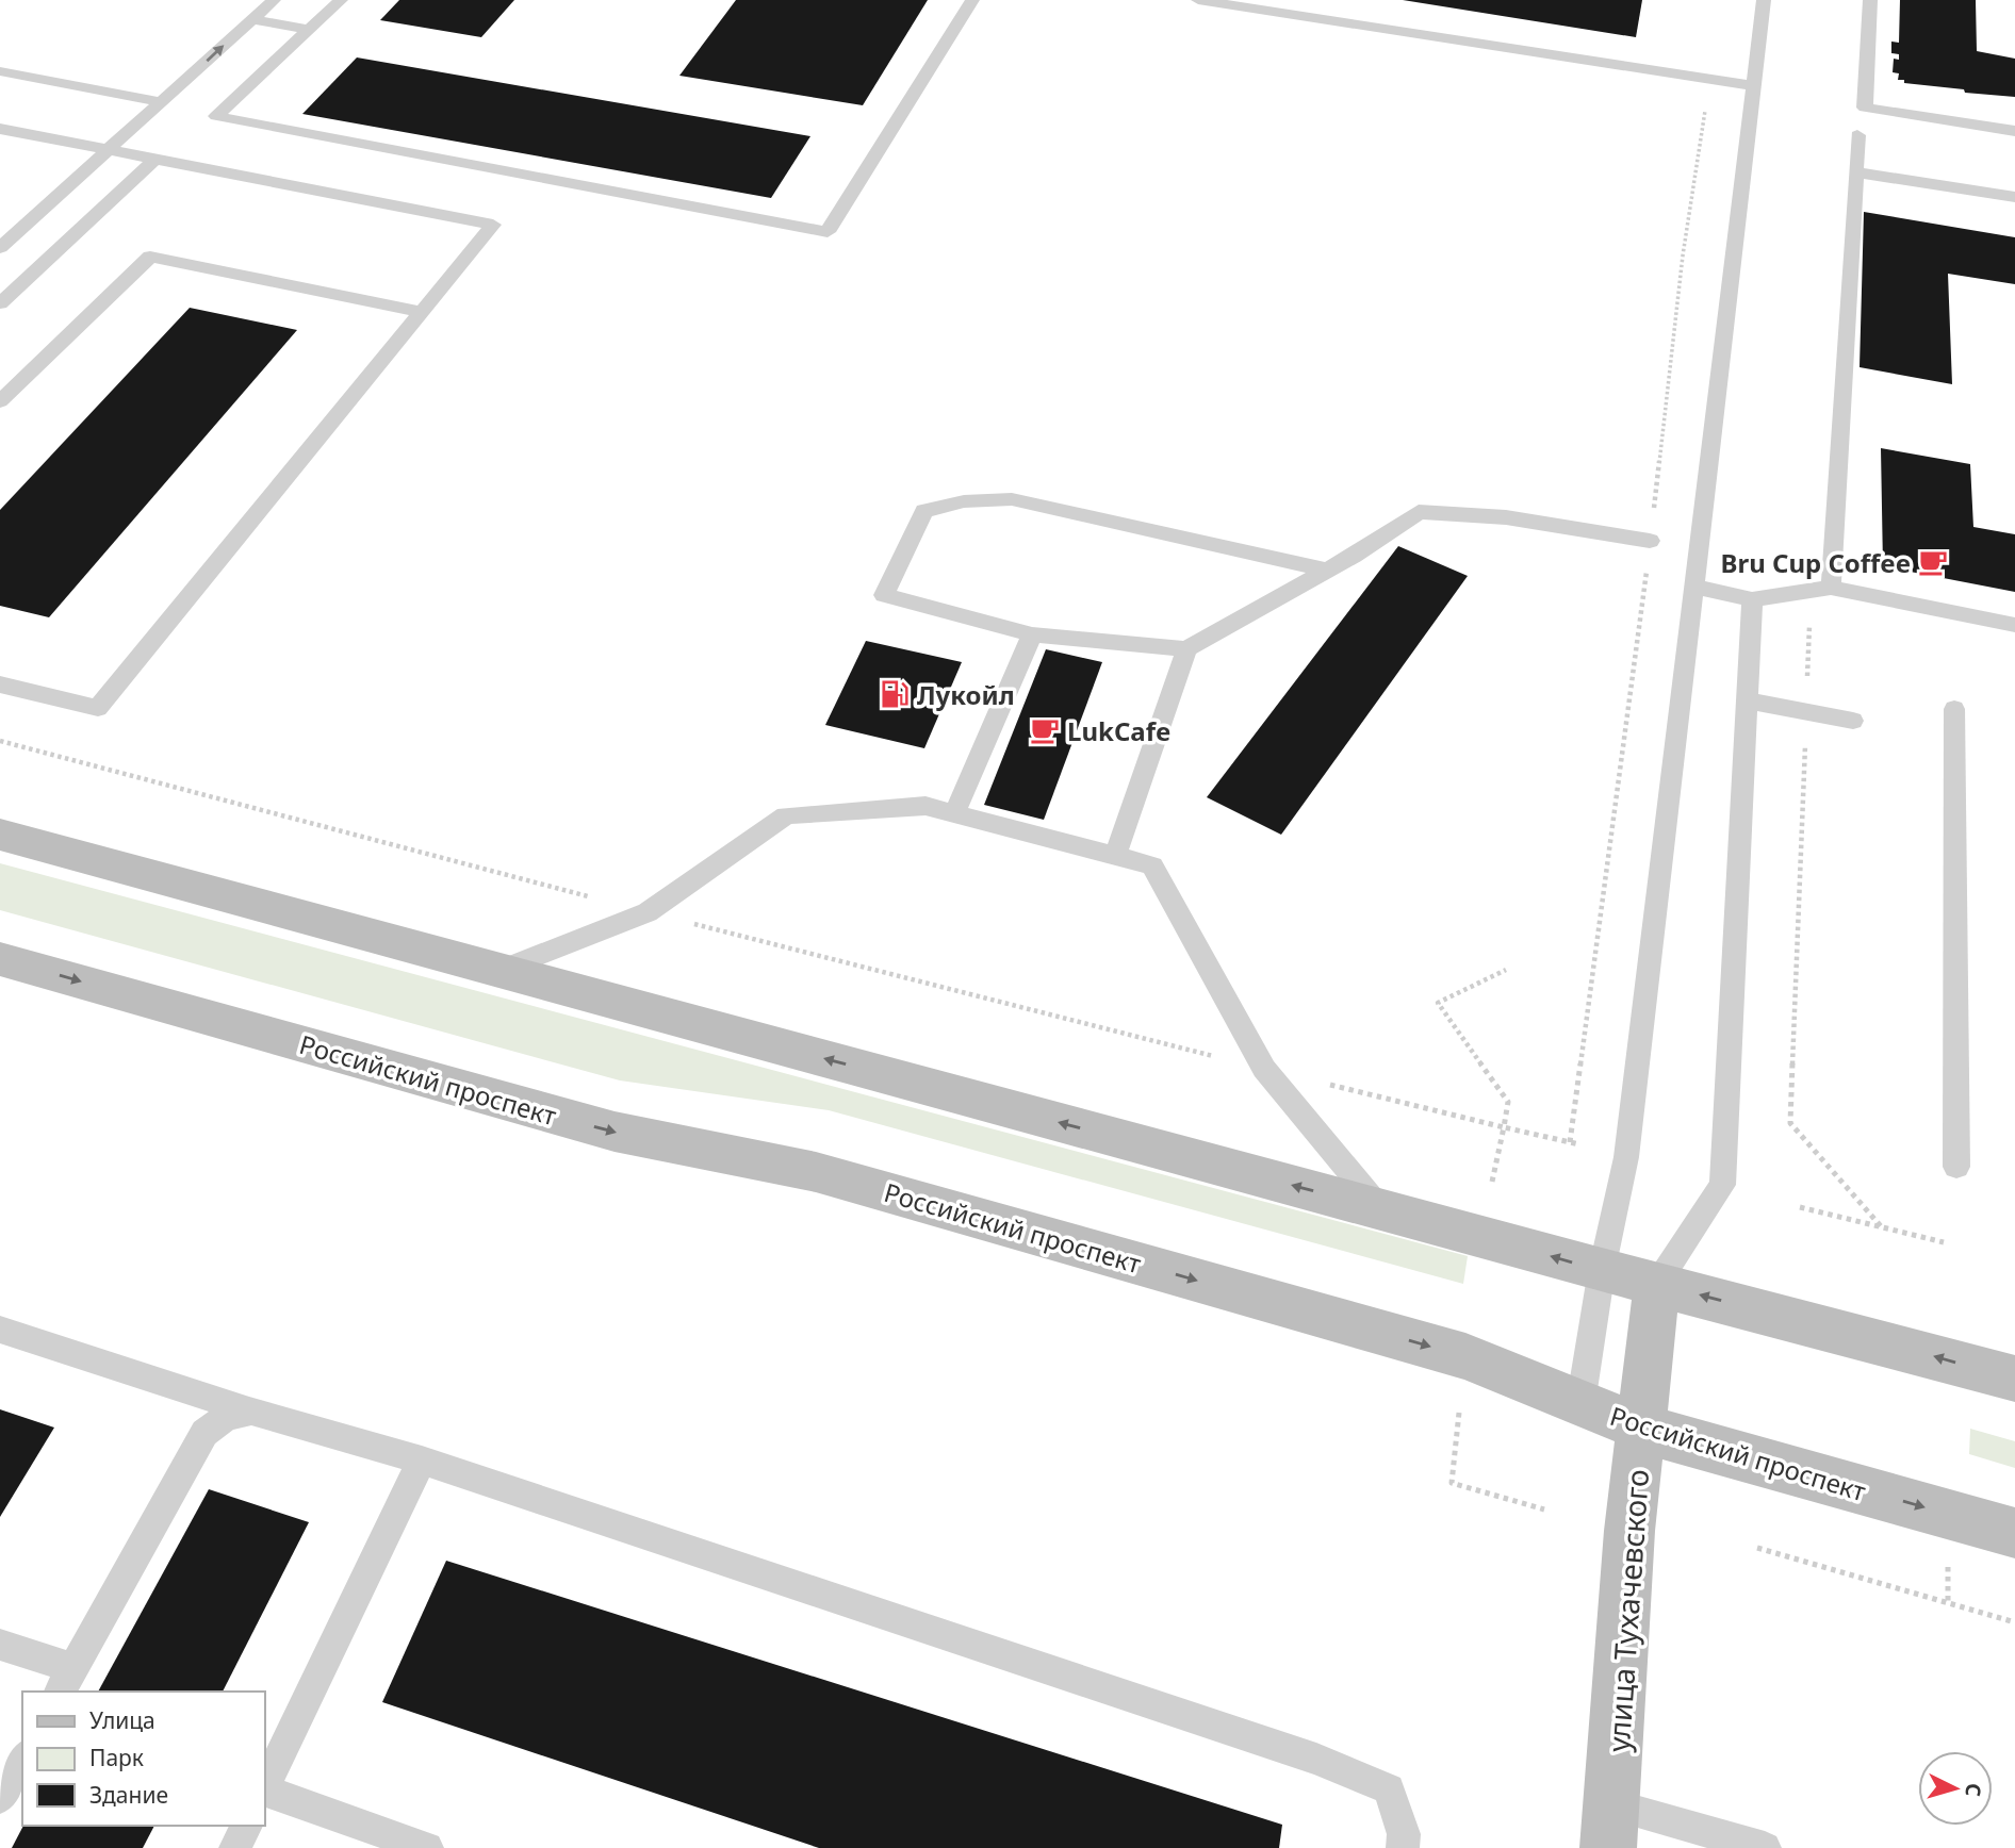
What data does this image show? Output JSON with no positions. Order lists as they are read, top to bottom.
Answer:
{
  "streets": {
    "main road": ["Российский проспект", "улица Тухачевского"]
  },
  "crossings": [
    ["Российский проспект", "улица Тухачевского"]
  ],
  "places": {
    "cafe": ["Bru Cup Coffee", "LukCafe"],
    "fuel station": ["Лукойл"]
  },
  "legend": ["Улица", "Парк", "Здание"],
  "north": "right"
}
